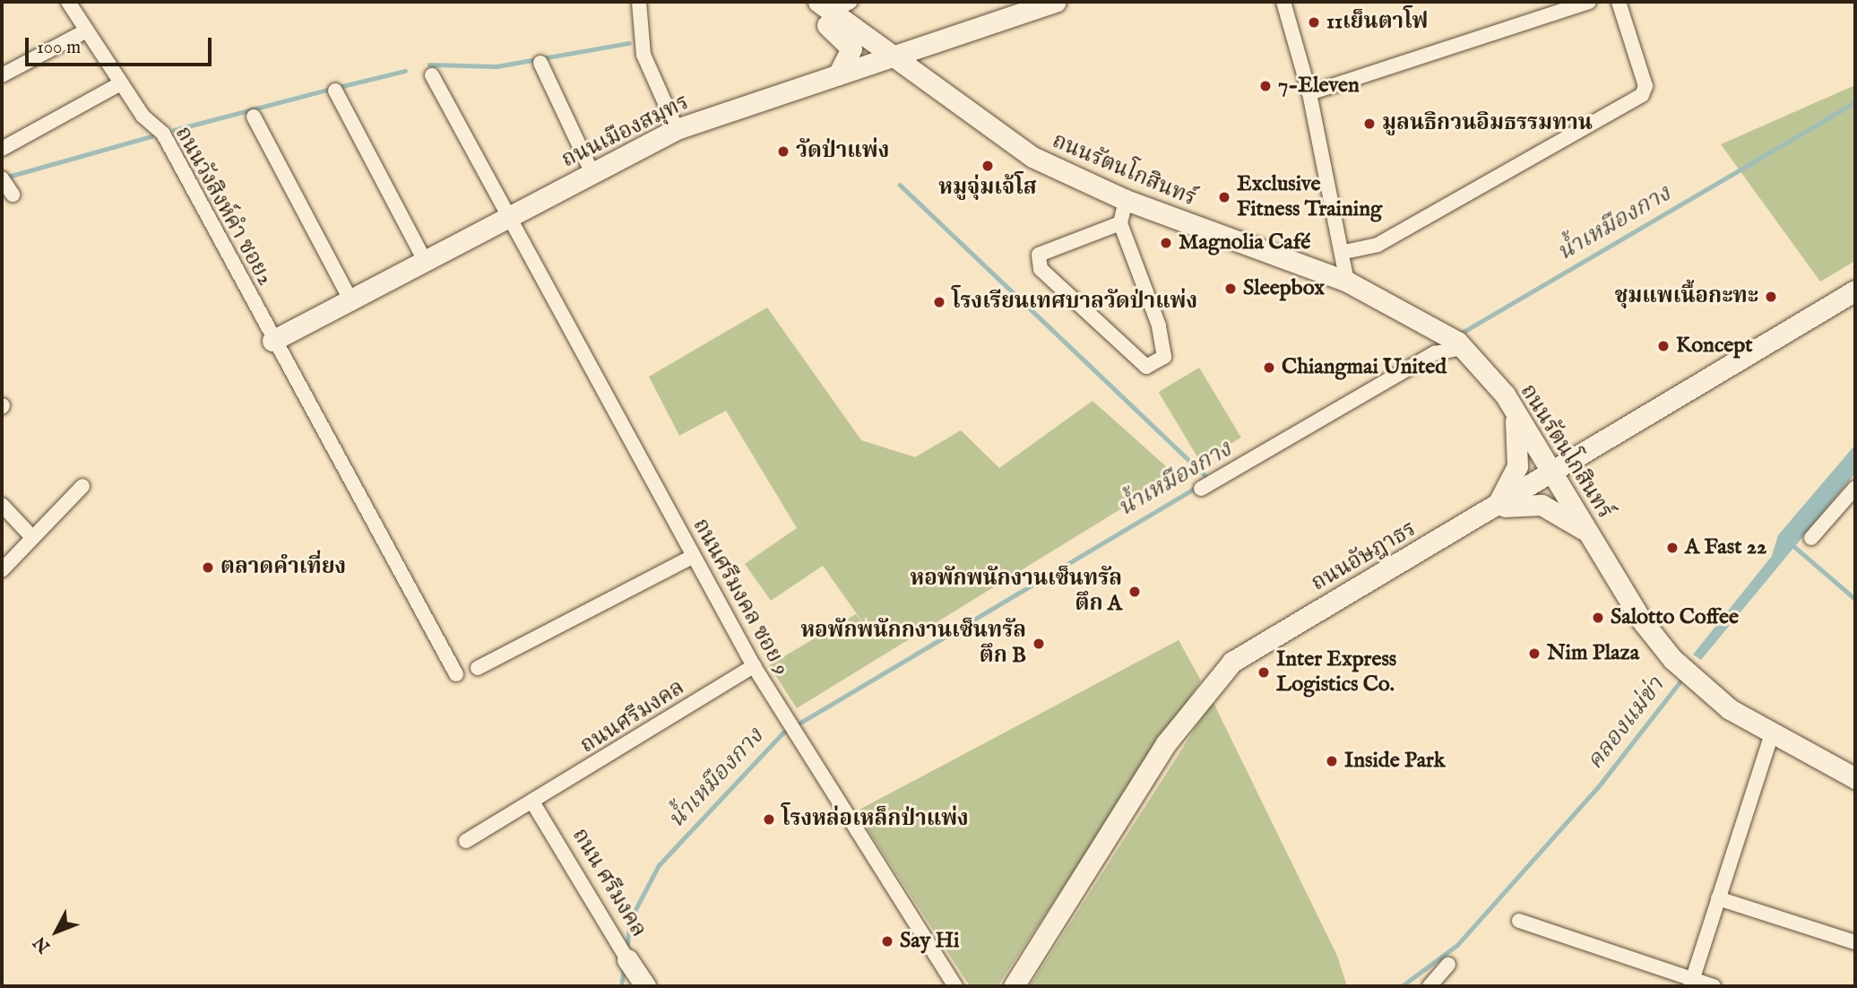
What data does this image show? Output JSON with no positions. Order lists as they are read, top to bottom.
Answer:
{
  "streets": {
    "street": [
      "ถนนเมืองสมุทร",
      "ถนนรัตนโกสินทร์",
      "ถนนวังสิงห์คำ ซอย2",
      "ถนนอัษฎาธร",
      "ถนนศรีมงคล ซอย 9",
      "ถนนศรีมงคล",
      "ถนน ศรีมงคล"
    ]
  },
  "crossings": [
    ["ถนนเมืองสมุทร", "ถนนรัตนโกสินทร์"],
    ["ถนนเมืองสมุทร", "ถนนวังสิงห์คำ ซอย2"],
    ["ถนนเมืองสมุทร", "ถนนศรีมงคล ซอย 9"],
    ["ถนนรัตนโกสินทร์", "ถนนอัษฎาธร"],
    ["ถนนศรีมงคล ซอย 9", "ถนนศรีมงคล"],
    ["ถนนศรีมงคล", "ถนน ศรีมงคล"]
  ],
  "water": ["น้ำเหมืองกาง", "คลองแม่ข่า"],
  "places": [
    "11เย็นตาโฟ",
    "7-Eleven",
    "มูลนธิกวนอิมธรรมทาน",
    "วัดป่าแพ่ง",
    "หมูจุ่มเจ้โส",
    "Exclusive Fitness Training",
    "Magnolia Café",
    "Sleepbox",
    "ชุมแพเนื้อกะทะ",
    "โรงเรียนเทศบาลวัดป่าแพ่ง",
    "Koncept",
    "Chiangmai United",
    "A Fast 22",
    "ตลาดคำเที่ยง",
    "หอพักพนักงานเซ็นทรัล ตึก A",
    "Salotto Coffee",
    "หอพักพนักกงานเซ็นทรัล ตึก B",
    "Nim Plaza",
    "Inter Express Logistics Co.",
    "Inside Park",
    "โรงหล่อเหล็กป่าแพ่ง",
    "Say Hi"
  ],
  "scale_bar": "100 m",
  "north": "bottom left"
}
